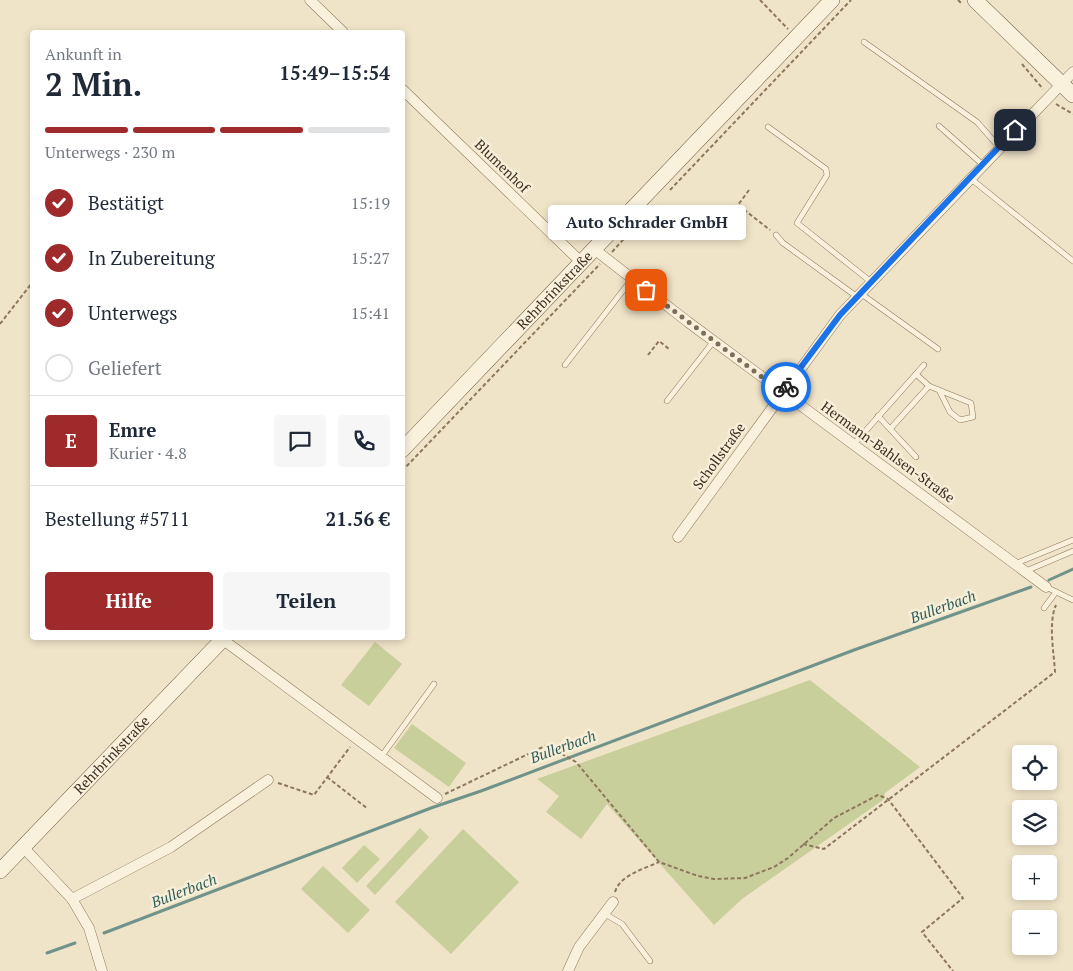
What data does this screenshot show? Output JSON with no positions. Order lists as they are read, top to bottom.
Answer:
{
  "streets": {
    "main road": ["Rehrbrinkstraße"],
    "street": ["Blumenhof", "Hermann-Bahlsen-Straße", "Schollstraße"]
  },
  "crossings": [
    ["Blumenhof", "Rehrbrinkstraße"],
    ["Rehrbrinkstraße", "Hermann-Bahlsen-Straße"],
    ["Hermann-Bahlsen-Straße", "Schollstraße"]
  ],
  "water": ["Bullerbach"],
  "places": ["Auto Schrader GmbH"],
  "page": {
    "heading": ["2 Min.", "Ankunft in", "15:49–15:54"],
    "panel": [
      "Emre",
      "Kurier · 4.8",
      "Bestellung #5711",
      "21.56 €"
    ],
    "bar": "Unterwegs · 230 m",
    "list": [
      ["Bestätigt", "15:19"],
      ["In Zubereitung", "15:27"],
      ["Unterwegs", "15:41"],
      "Geliefert"
    ],
    "bubble": "Auto Schrader GmbH",
    "round": "E",
    "buttons": ["Hilfe", "Teilen"],
    "map_buttons": ["+", "−"]
  }
}
